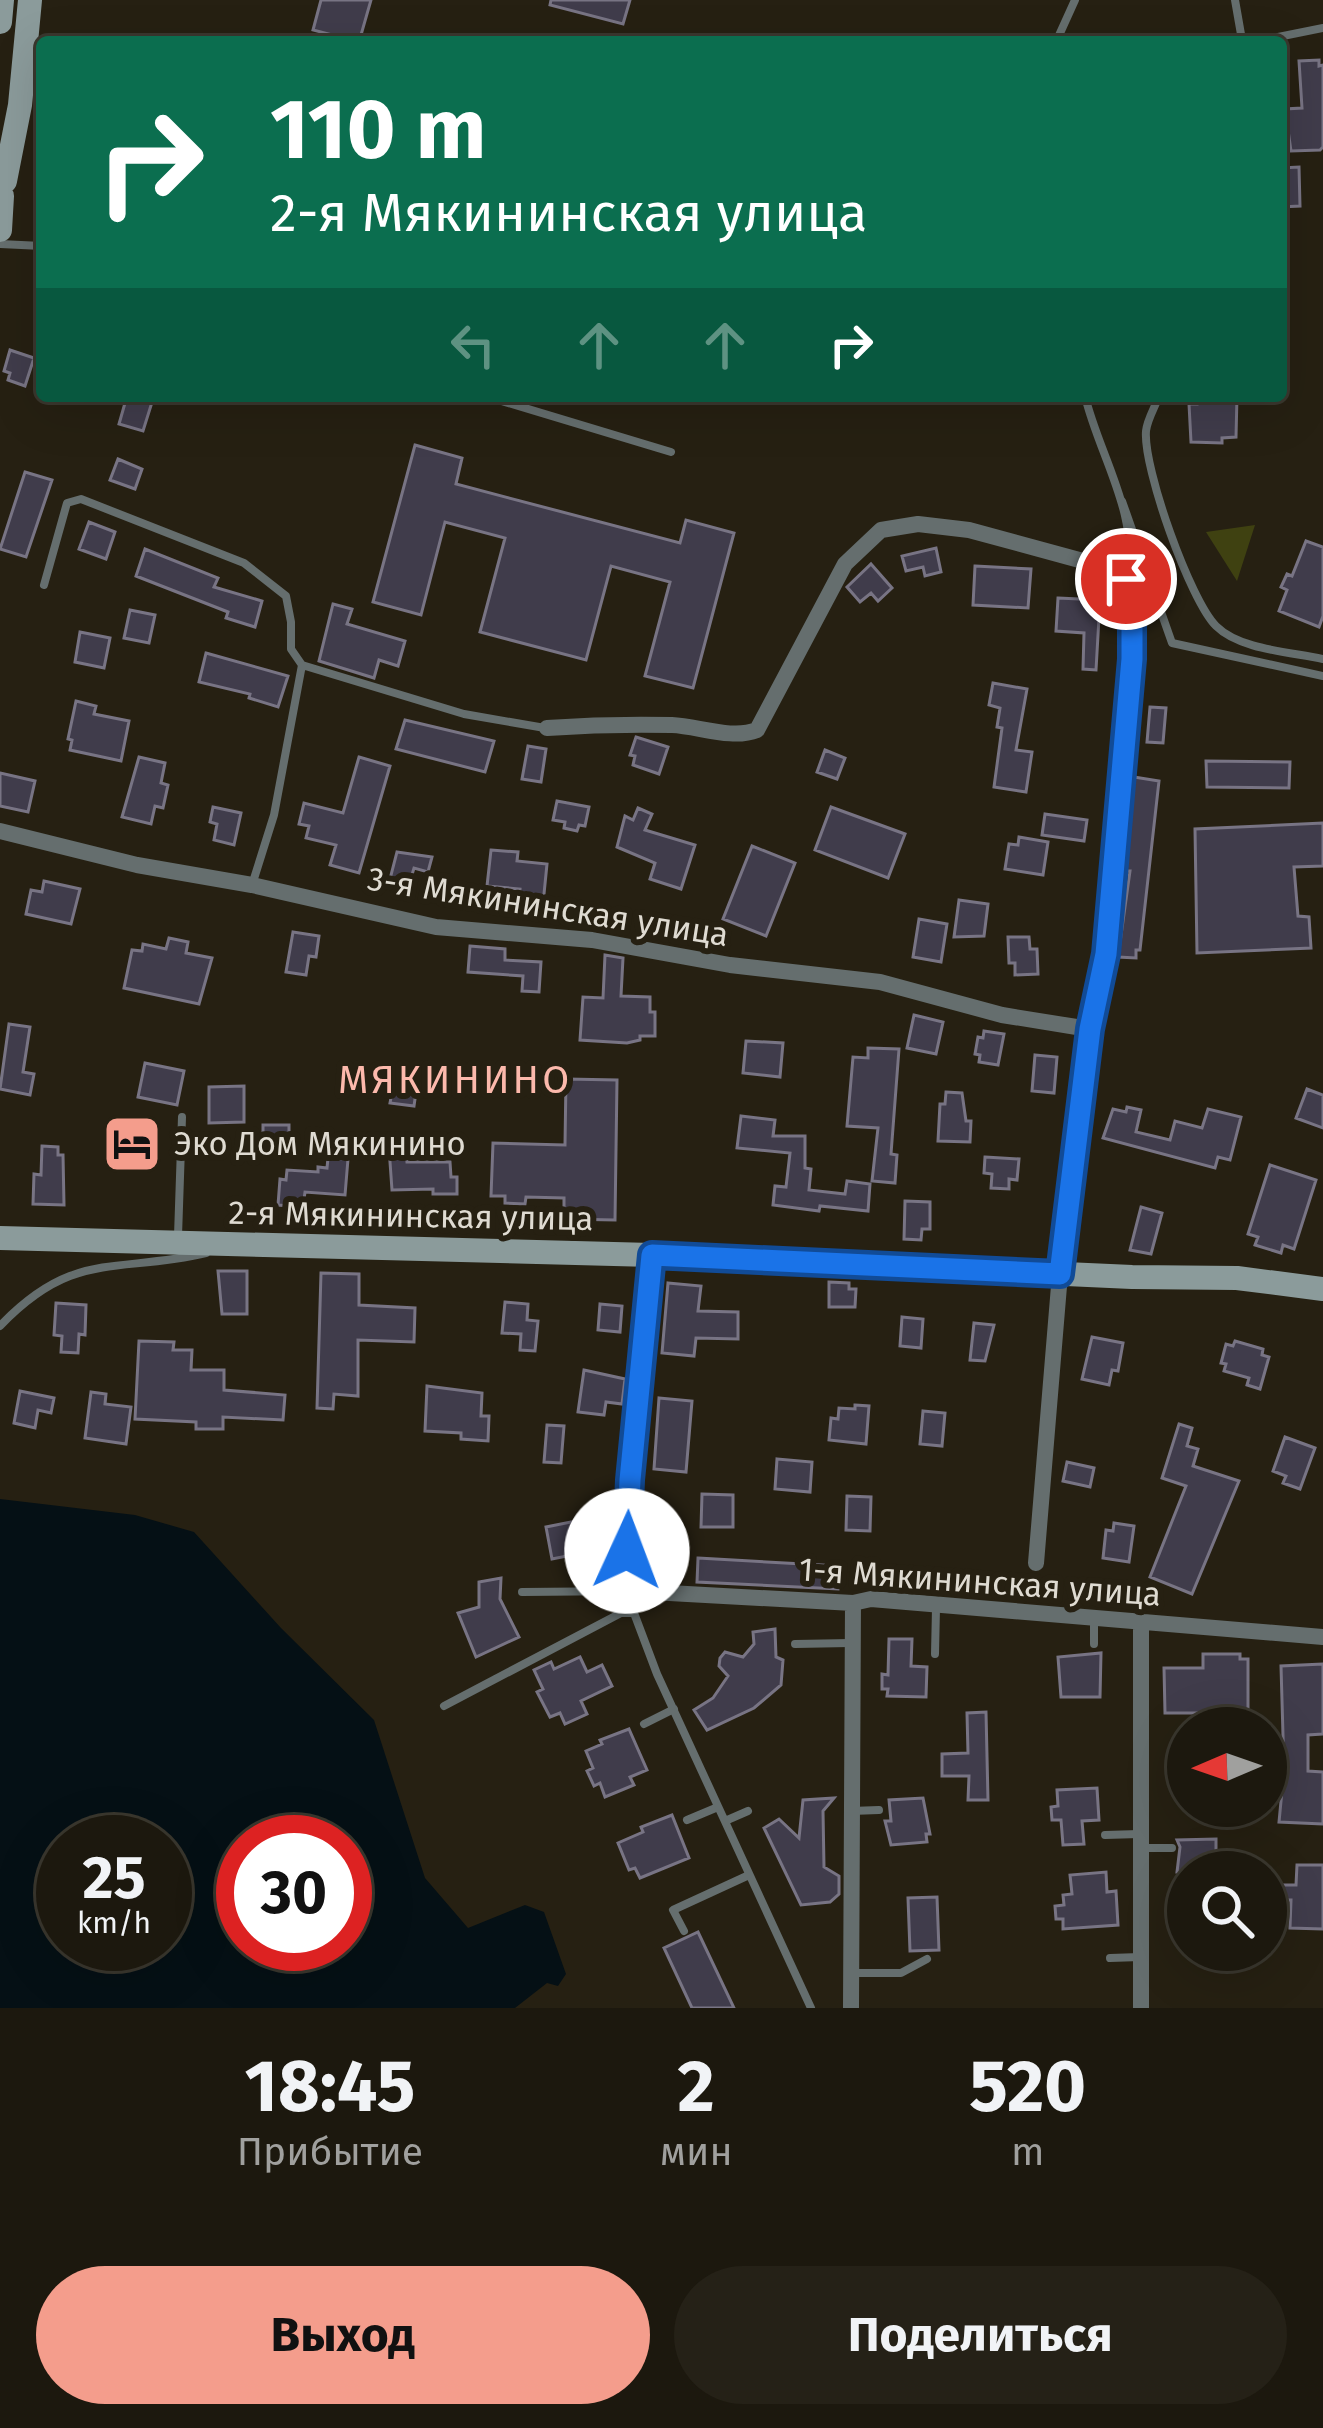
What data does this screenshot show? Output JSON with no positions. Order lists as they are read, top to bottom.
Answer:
{
  "streets": {
    "street": ["3-я Мякининская улица", "2-я Мякининская улица", "1-я Мякининская улица"]
  },
  "districts": ["МЯКИНИНО"],
  "places": {
    "hotel": ["Эко Дом Мякинино"]
  },
  "north": "left",
  "page": {
    "turn": ["110 m", "2-я Мякининская улица"],
    "speed": "25 km/h",
    "limit": "30",
    "eta": [
      "18:45",
      "Прибытие",
      "2",
      "мин",
      "520",
      "m"
    ],
    "buttons": ["Выход", "Поделиться"]
  }
}
